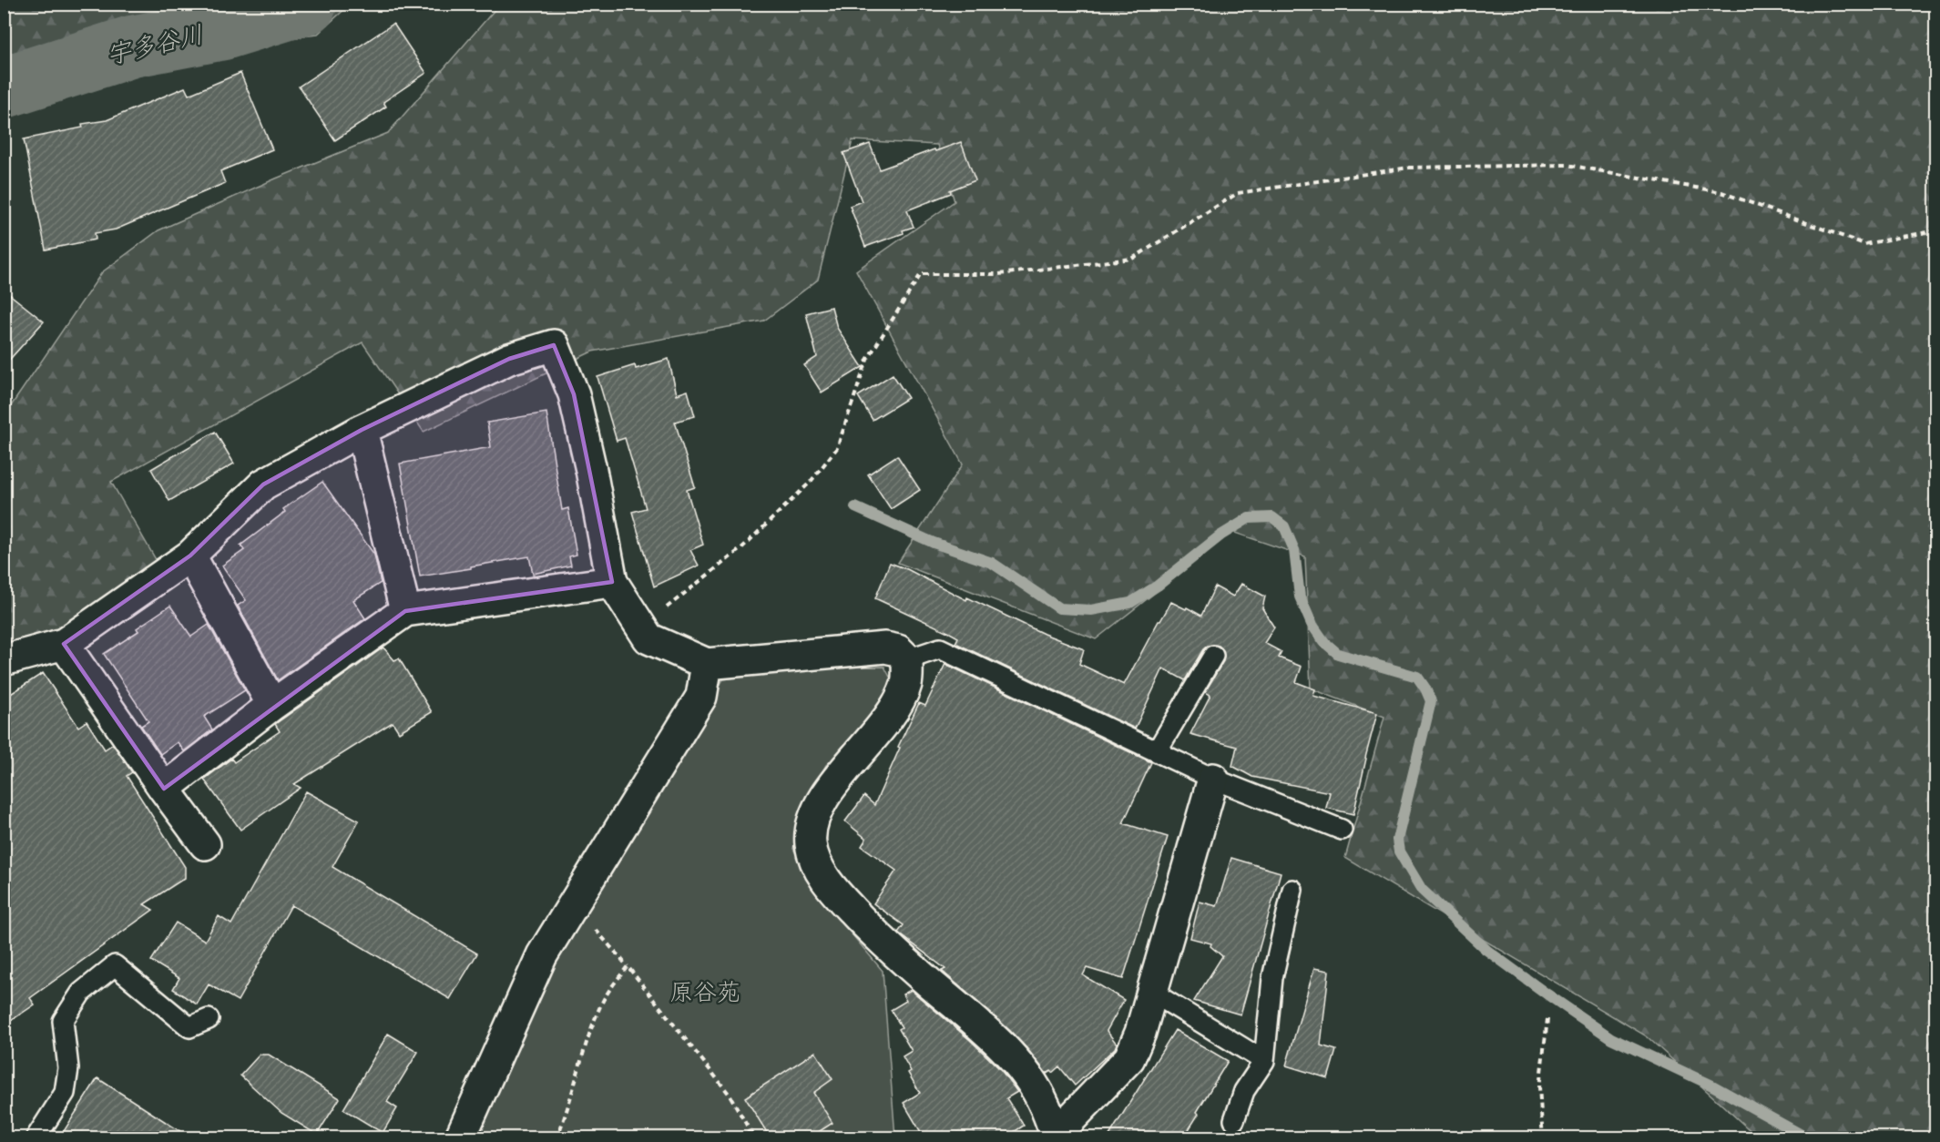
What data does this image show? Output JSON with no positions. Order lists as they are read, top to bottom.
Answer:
{
  "water": ["宇多谷川"],
  "parks": ["原谷苑"]
}
